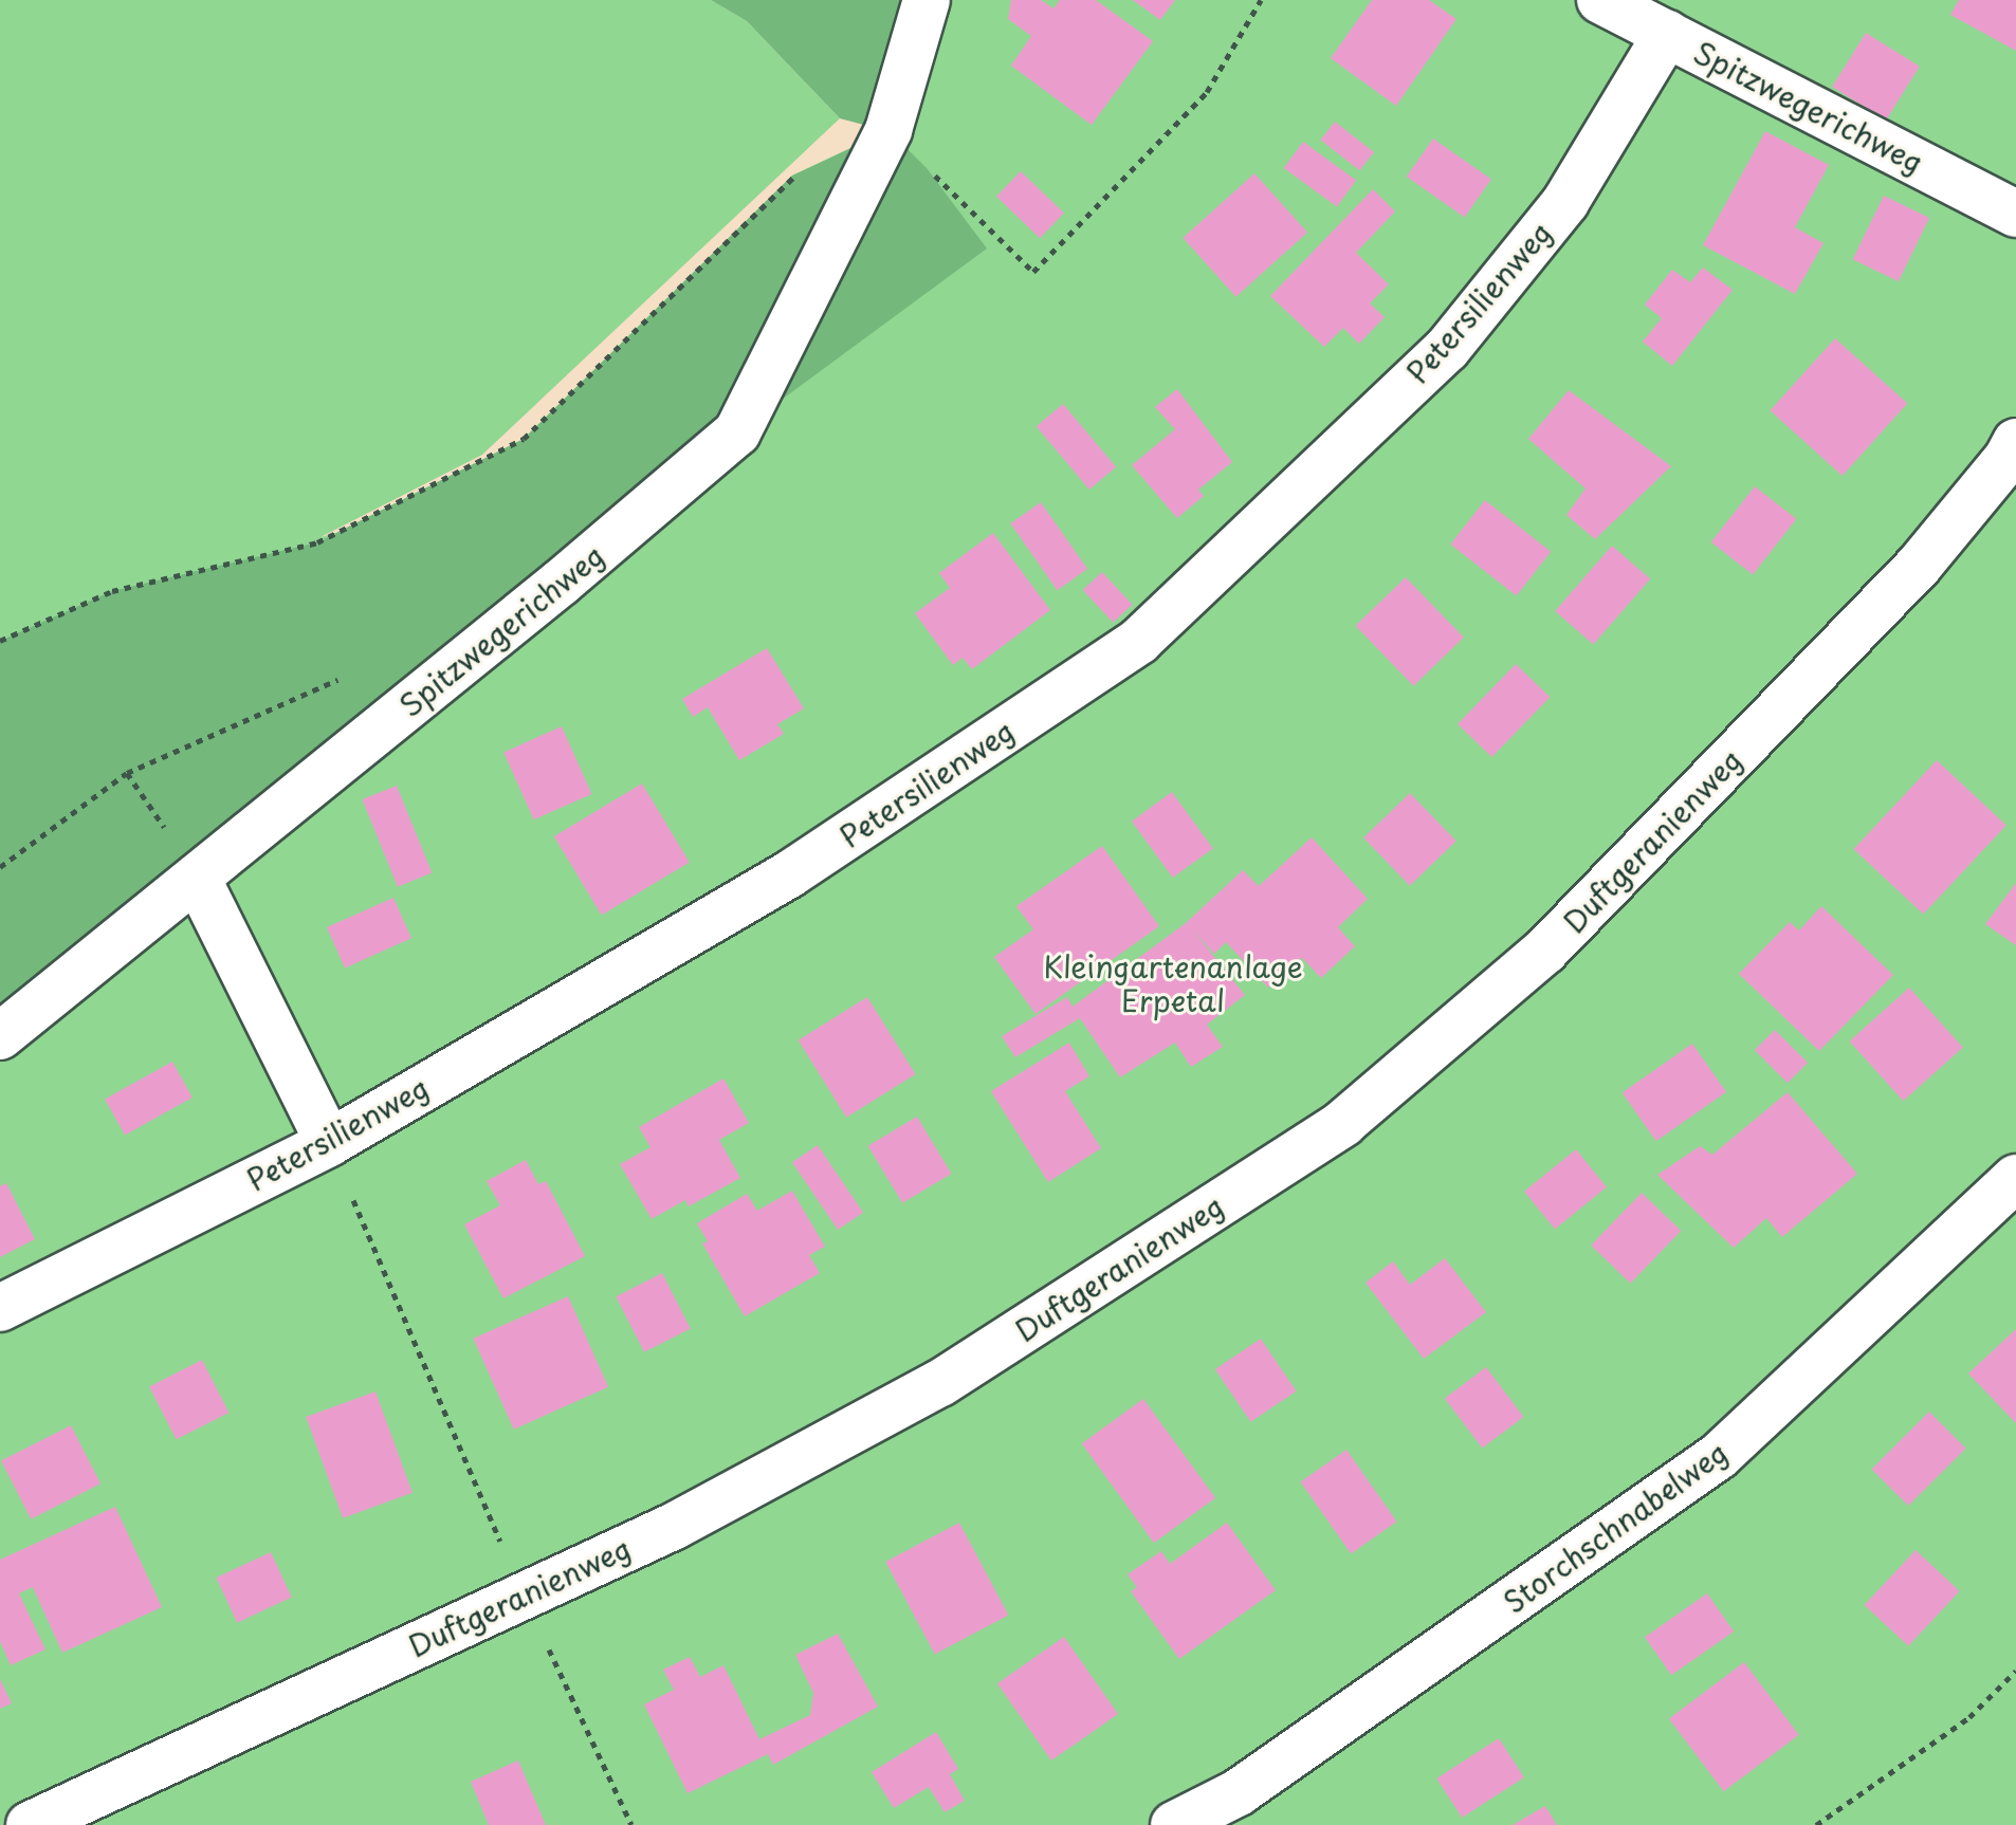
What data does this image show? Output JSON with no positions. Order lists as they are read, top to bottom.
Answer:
{
  "streets": {
    "street": [
      "Spitzwegerichweg",
      "Petersilienweg",
      "Duftgeranienweg",
      "Storchschnabelweg"
    ]
  },
  "crossings": [
    ["Spitzwegerichweg", "Petersilienweg"]
  ],
  "parks": ["Kleingartenanlage Erpetal"]
}
